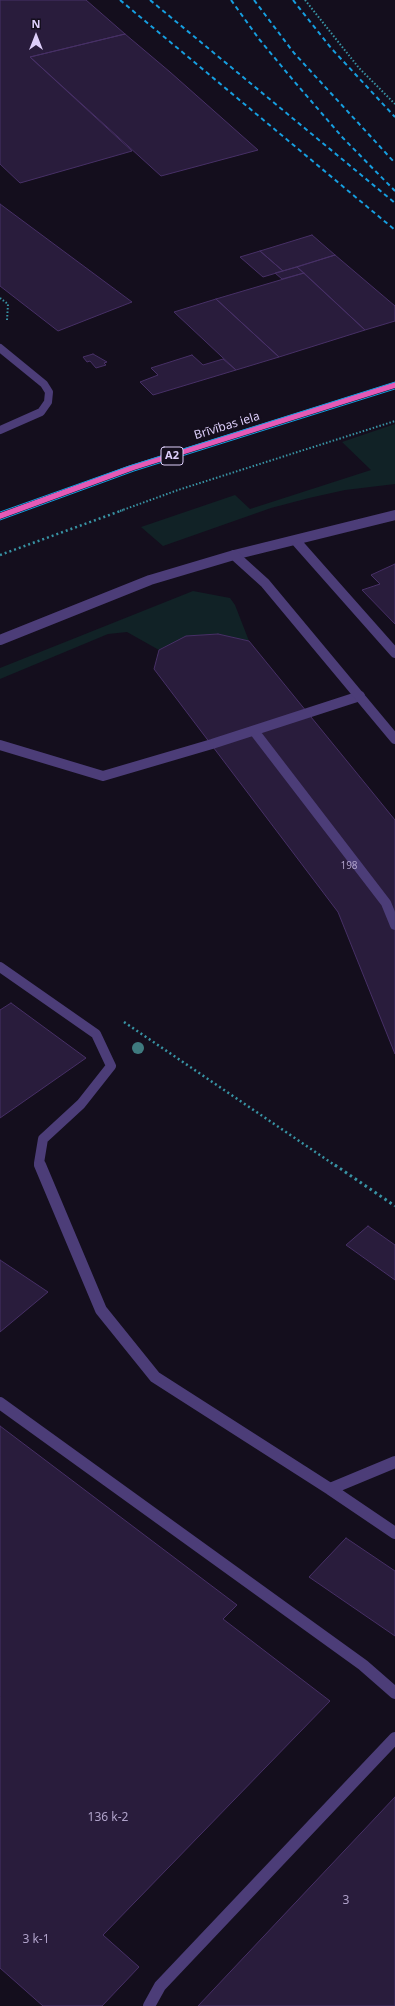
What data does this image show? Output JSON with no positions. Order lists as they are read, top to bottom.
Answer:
{
  "streets": {
    "highway": ["Brīvības iela", "A2"]
  },
  "house_numbers": [
    "198",
    "136 k-2",
    "3",
    "3 k-1"
  ],
  "north": "top"
}
